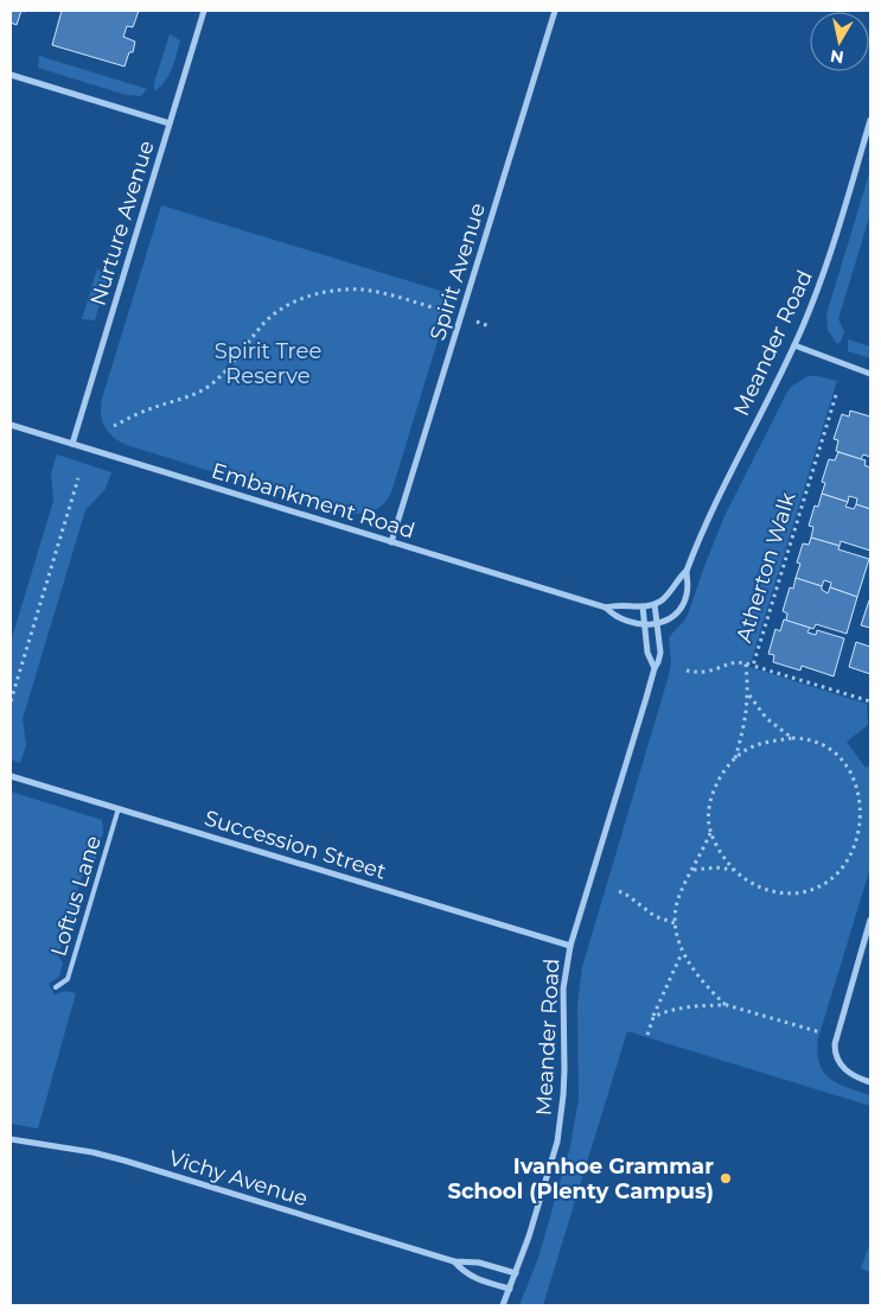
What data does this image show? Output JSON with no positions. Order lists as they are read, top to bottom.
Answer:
{
  "streets": {
    "street": [
      "Nurture Avenue",
      "Spirit Avenue",
      "Meander Road",
      "Embankment Road",
      "Succession Street",
      "Vichy Avenue"
    ],
    "lane": ["Loftus Lane"],
    "path": ["Atherton Walk"]
  },
  "crossings": [
    ["Nurture Avenue", "Embankment Road"],
    ["Spirit Avenue", "Embankment Road"],
    ["Meander Road", "Succession Street"],
    ["Meander Road", "Vichy Avenue"],
    ["Succession Street", "Loftus Lane"]
  ],
  "parks": ["Spirit Tree Reserve"],
  "places": ["Ivanhoe Grammar School (Plenty Campus)"],
  "north": "bottom"
}
